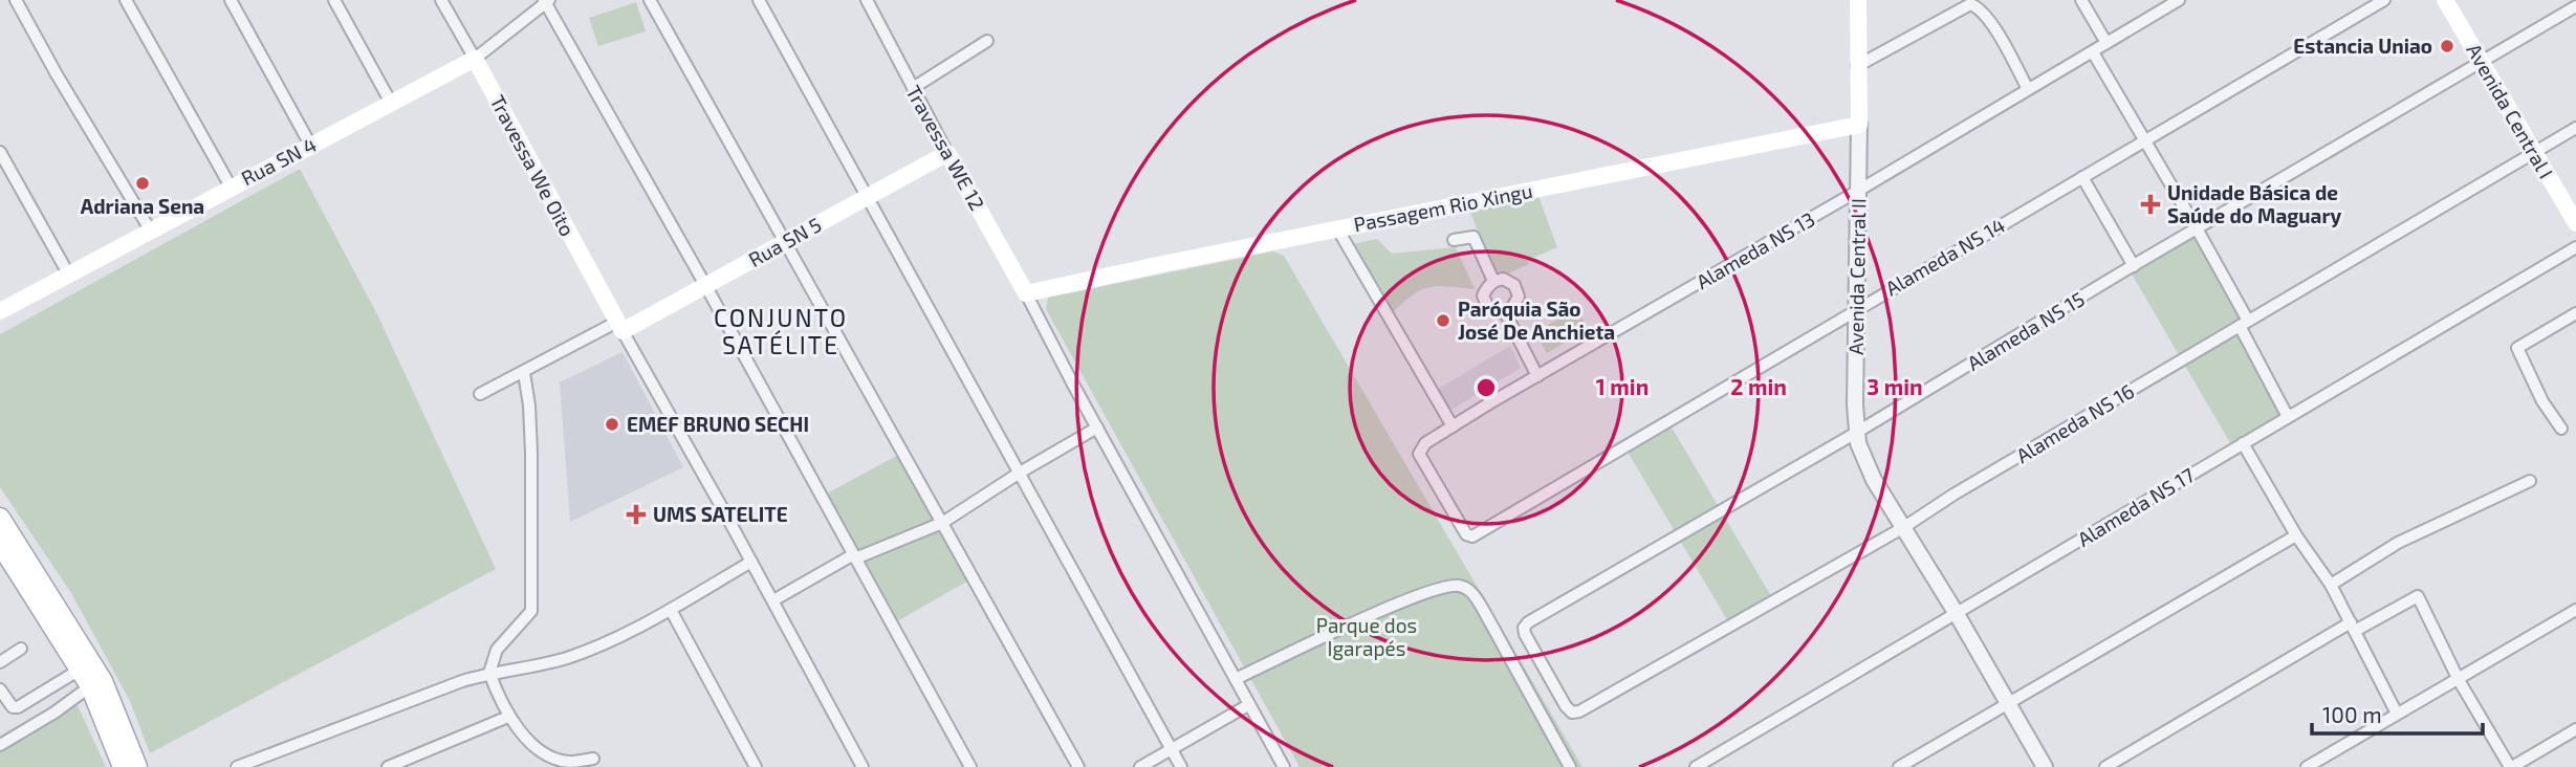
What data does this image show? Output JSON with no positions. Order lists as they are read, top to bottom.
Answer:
{
  "streets": {
    "main road": [
      "Avenida Central I",
      "Travessa WE 12",
      "Rua SN 4",
      "Travessa We Oito",
      "Passagem Rio Xingu",
      "Rua SN 5",
      "Avenida Central II"
    ],
    "street": [
      "Alameda NS 13",
      "Alameda NS 14",
      "Alameda NS 15",
      "Alameda NS 16",
      "Alameda NS 17"
    ]
  },
  "crossings": [
    ["Avenida Central I", "Alameda NS 15"],
    ["Avenida Central I", "Alameda NS 16"],
    ["Travessa WE 12", "Passagem Rio Xingu"],
    ["Travessa WE 12", "Rua SN 5"],
    ["Rua SN 4", "Travessa We Oito"],
    ["Travessa We Oito", "Rua SN 5"],
    ["Passagem Rio Xingu", "Avenida Central II"],
    ["Alameda NS 13", "Alameda NS 14"],
    ["Alameda NS 13", "Avenida Central II"],
    ["Alameda NS 14", "Avenida Central II"],
    ["Avenida Central II", "Alameda NS 15"],
    ["Avenida Central II", "Alameda NS 16"],
    ["Avenida Central II", "Alameda NS 17"],
    ["Alameda NS 15", "Alameda NS 16"]
  ],
  "districts": ["CONJUNTO SATÉLITE"],
  "parks": ["Parque dos Igarapés"],
  "places": {
    "other": [
      "Estancia Uniao",
      "Adriana Sena",
      "Paróquia São José De Anchieta",
      "EMEF BRUNO SECHI"
    ],
    "health": ["Unidade Básica de Saúde do Maguary", "UMS SATELITE"]
  },
  "scale_bar": "100 m",
  "rings": ["1 min", "2 min", "3 min"]
}
